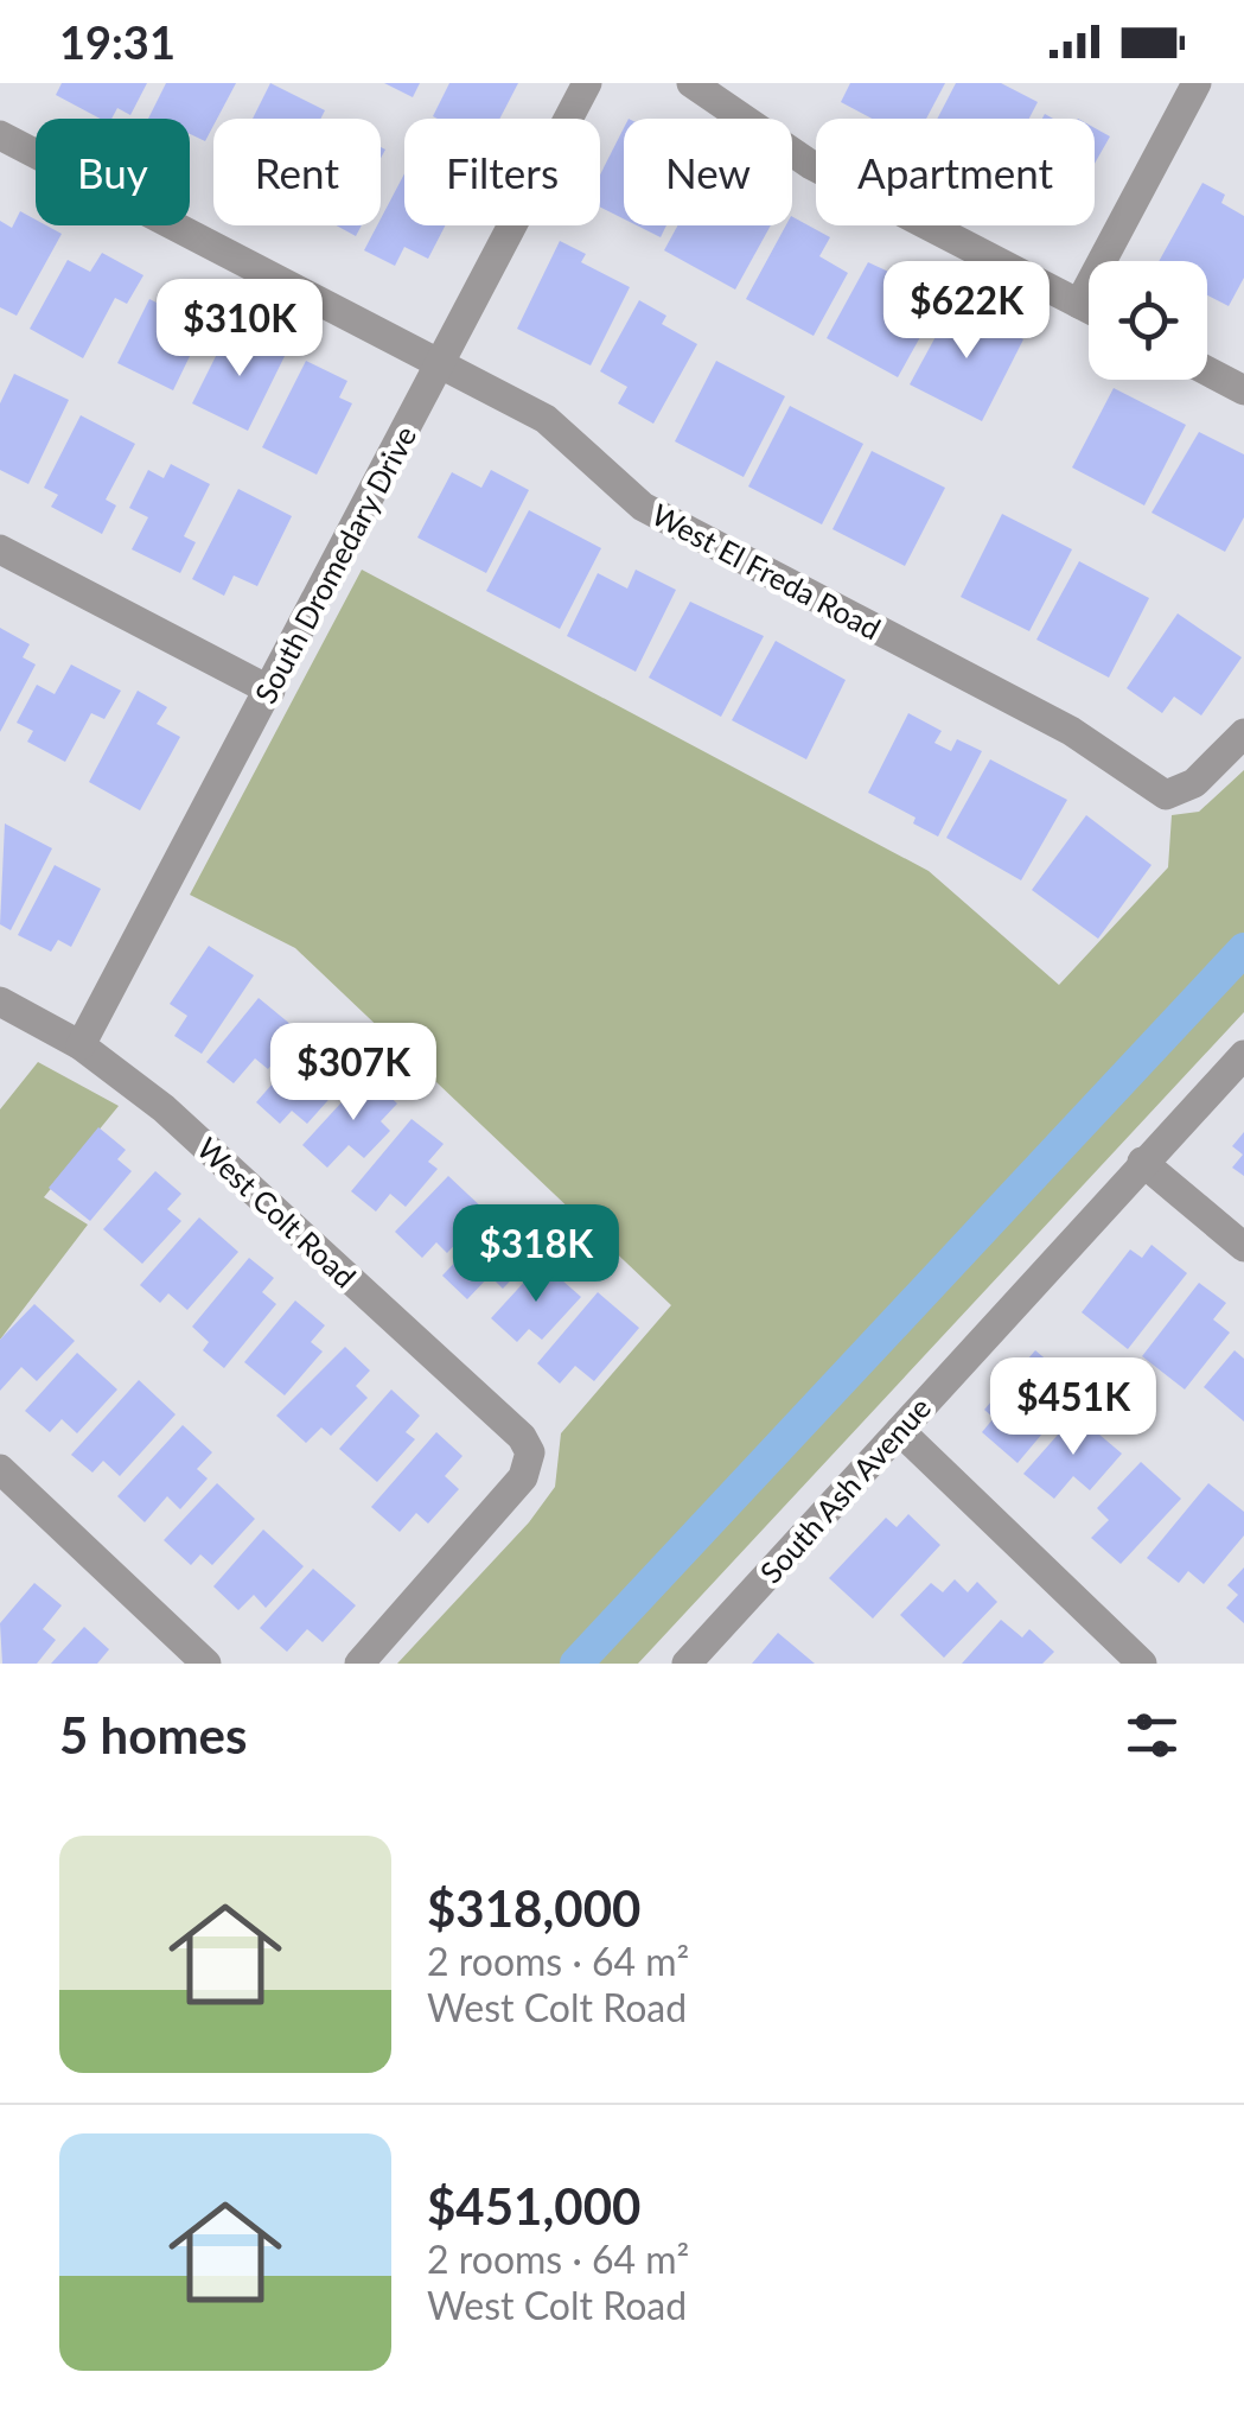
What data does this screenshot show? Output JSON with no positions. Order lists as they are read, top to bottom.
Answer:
{
  "streets": {
    "street": [
      "South Dromedary Drive",
      "West El Freda Road",
      "West Colt Road",
      "South Ash Avenue"
    ]
  },
  "crossings": [
    ["South Dromedary Drive", "West El Freda Road"],
    ["South Dromedary Drive", "West Colt Road"]
  ],
  "page": {
    "status": "19:31",
    "chip": [
      "Buy",
      "Rent",
      "Filters",
      "New",
      "Apartment"
    ],
    "price": [
      "$622K",
      "$310K",
      "$307K",
      "$318K",
      "$451K"
    ],
    "heading": "5 homes",
    "list": [
      {
        "name": "$318,000",
        "note": "2 rooms · 64 m² · West Colt Road"
      },
      {
        "name": "$451,000",
        "note": "2 rooms · 64 m² · West Colt Road"
      }
    ]
  }
}
